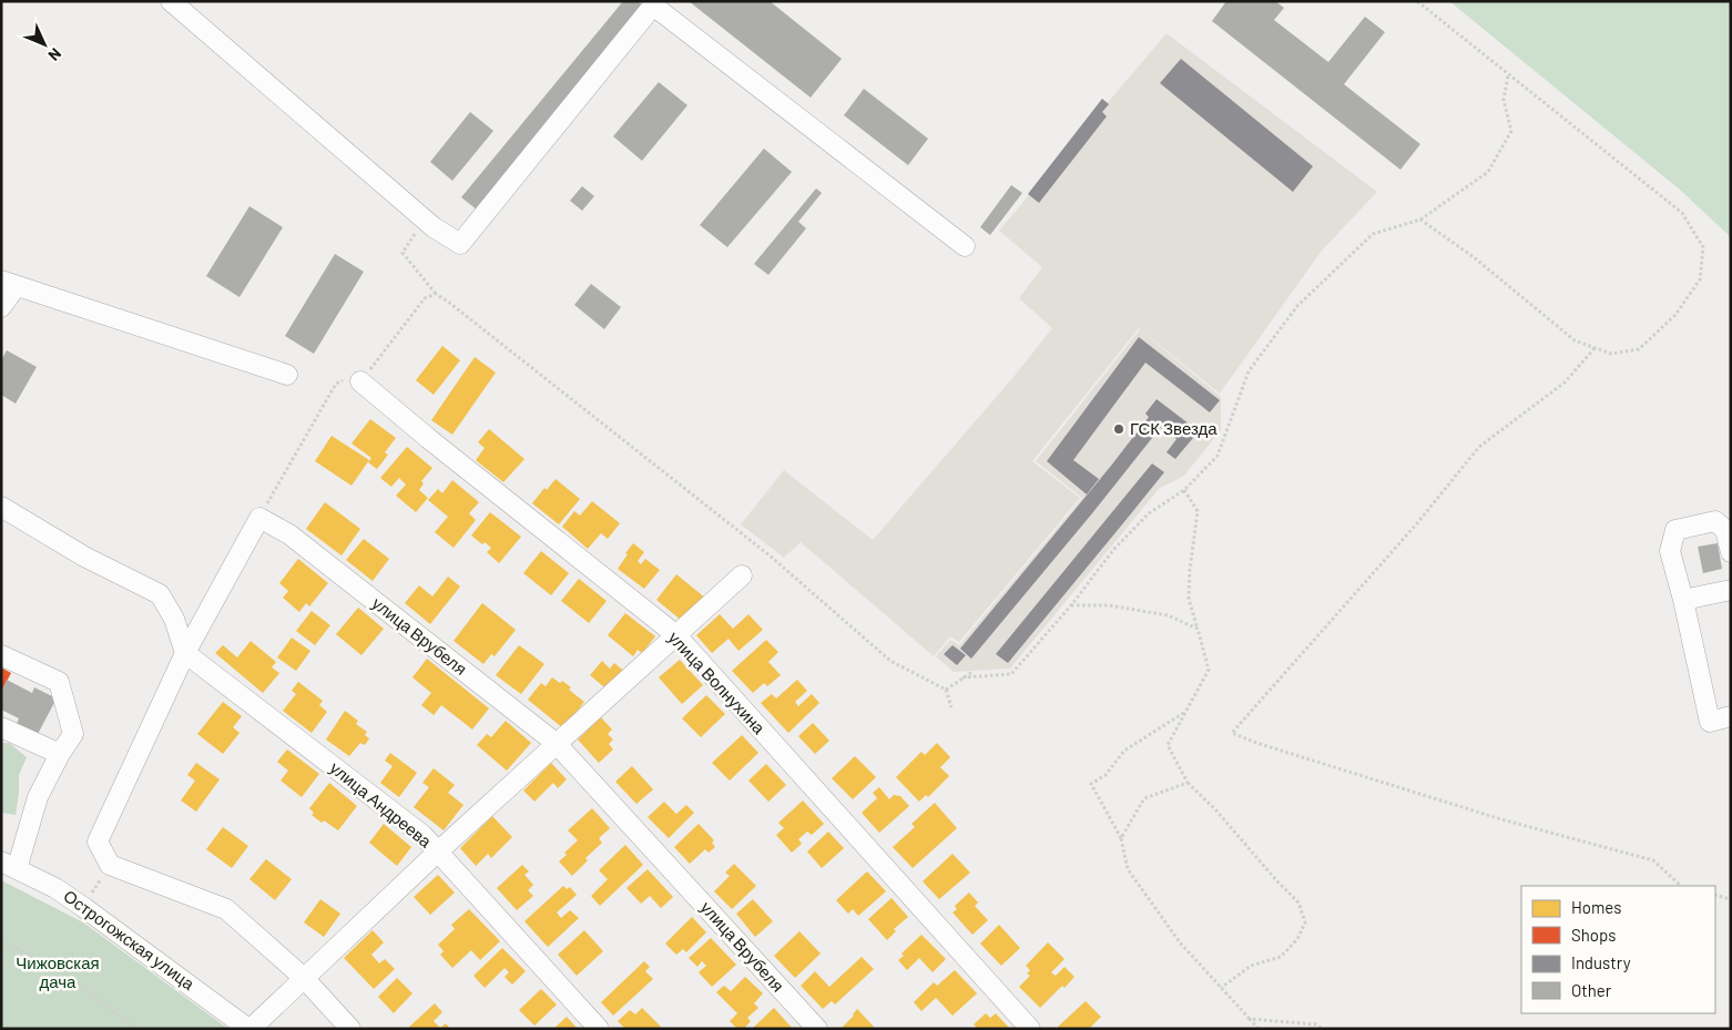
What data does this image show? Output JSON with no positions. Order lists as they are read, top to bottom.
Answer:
{
  "streets": {
    "street": [
      "улица Врубеля",
      "улица Волнухина",
      "улица Андреева",
      "Острогожская улица"
    ]
  },
  "parks": ["Чижовская дача"],
  "places": ["ГСК Звезда"],
  "legend": [
    "Homes",
    "Shops",
    "Industry",
    "Other"
  ],
  "north": "bottom right"
}
